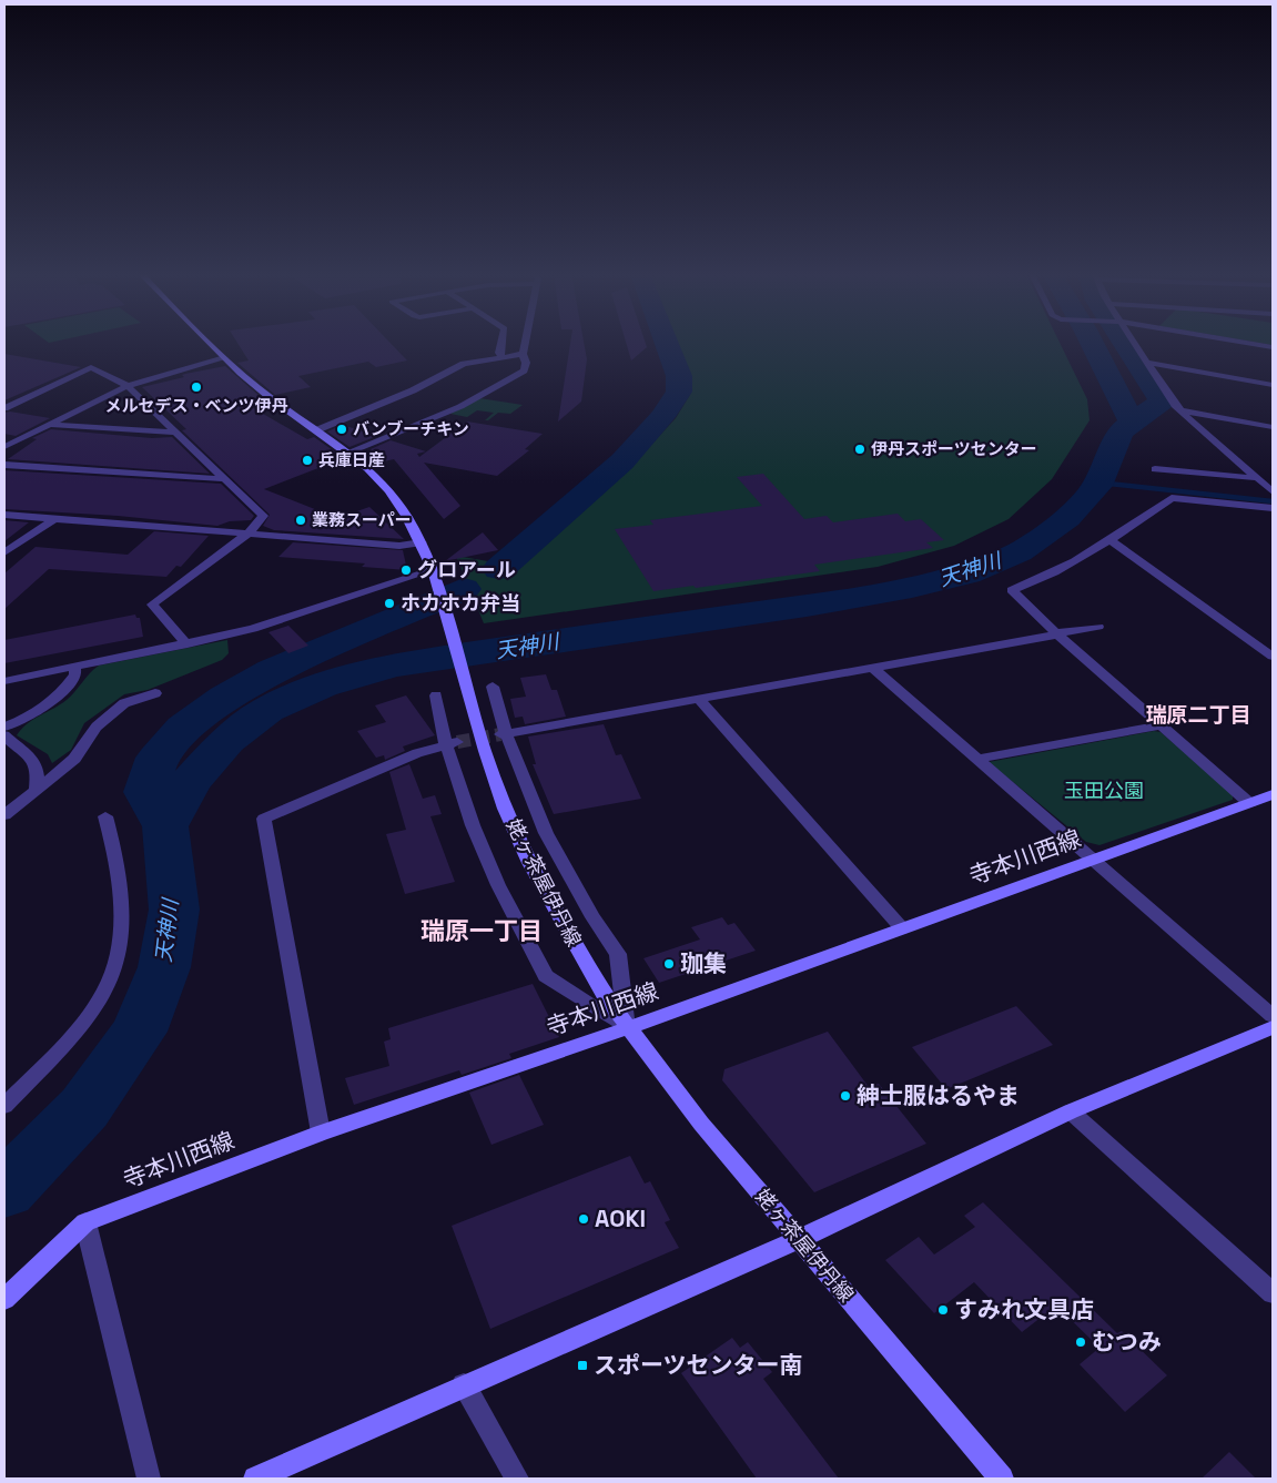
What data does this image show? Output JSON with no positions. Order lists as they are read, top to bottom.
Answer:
{
  "streets": {
    "main road": ["寺本川西線", "姥ヶ茶屋伊丹線"]
  },
  "crossings": [
    ["寺本川西線", "姥ヶ茶屋伊丹線"]
  ],
  "districts": ["瑞原二丁目", "瑞原一丁目"],
  "water": ["天神川"],
  "parks": ["玉田公園"],
  "places": {
    "other": [
      "メルセデス・ベンツ伊丹",
      "バンブーチキン",
      "伊丹スポーツセンター",
      "兵庫日産",
      "業務スーパー",
      "グロアール",
      "ホカホカ弁当",
      "珈集",
      "紳士服はるやま",
      "AOKI",
      "すみれ文具店",
      "むつみ"
    ],
    "transit": ["スポーツセンター南"]
  }
}
